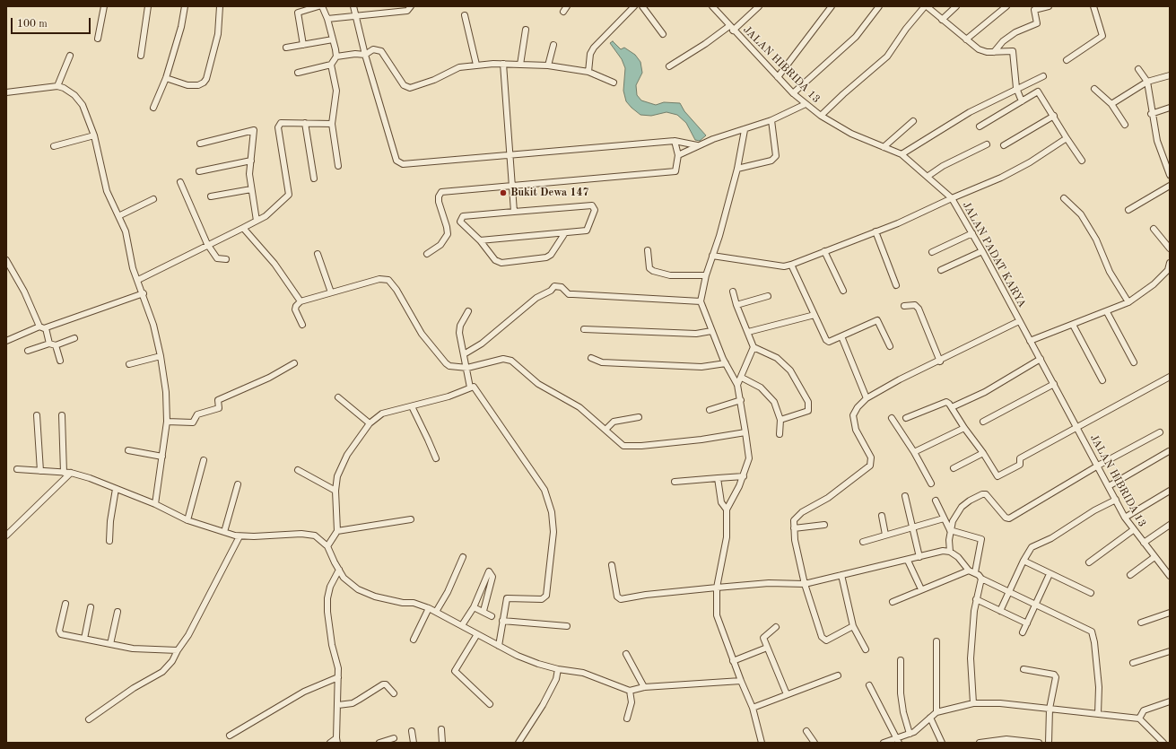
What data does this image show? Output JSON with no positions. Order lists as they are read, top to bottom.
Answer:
{
  "streets": {
    "street": ["JALAN HIBRIDA 13", "JALAN PADAT KARYA"]
  },
  "crossings": [
    ["JALAN HIBRIDA 13", "JALAN PADAT KARYA"]
  ],
  "places": ["Bukit Dewa 147"],
  "scale_bar": "100 m"
}
